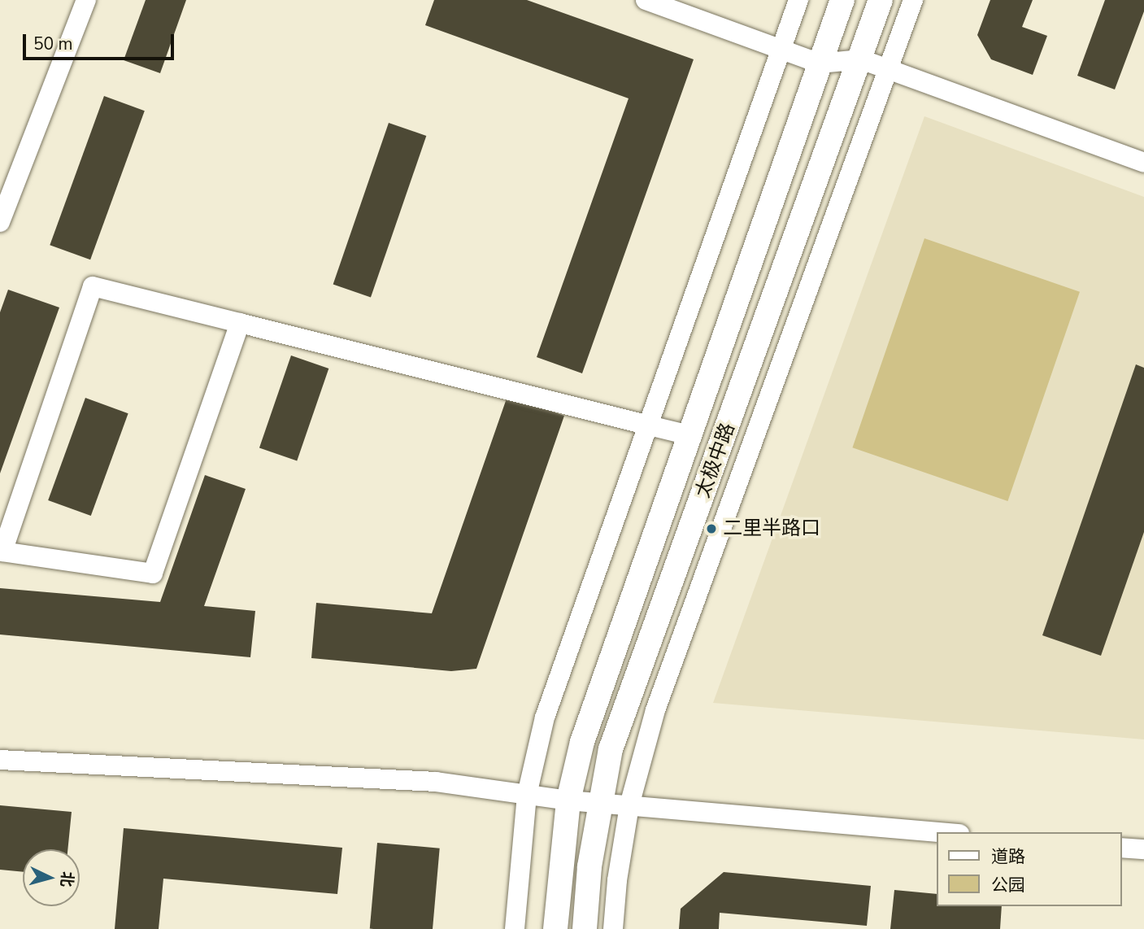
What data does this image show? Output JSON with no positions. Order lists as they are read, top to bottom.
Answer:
{
  "streets": {
    "main road": ["太极中路"]
  },
  "places": ["二里半路口"],
  "legend": ["道路", "公园"],
  "scale_bar": "50 m",
  "north": "right"
}
